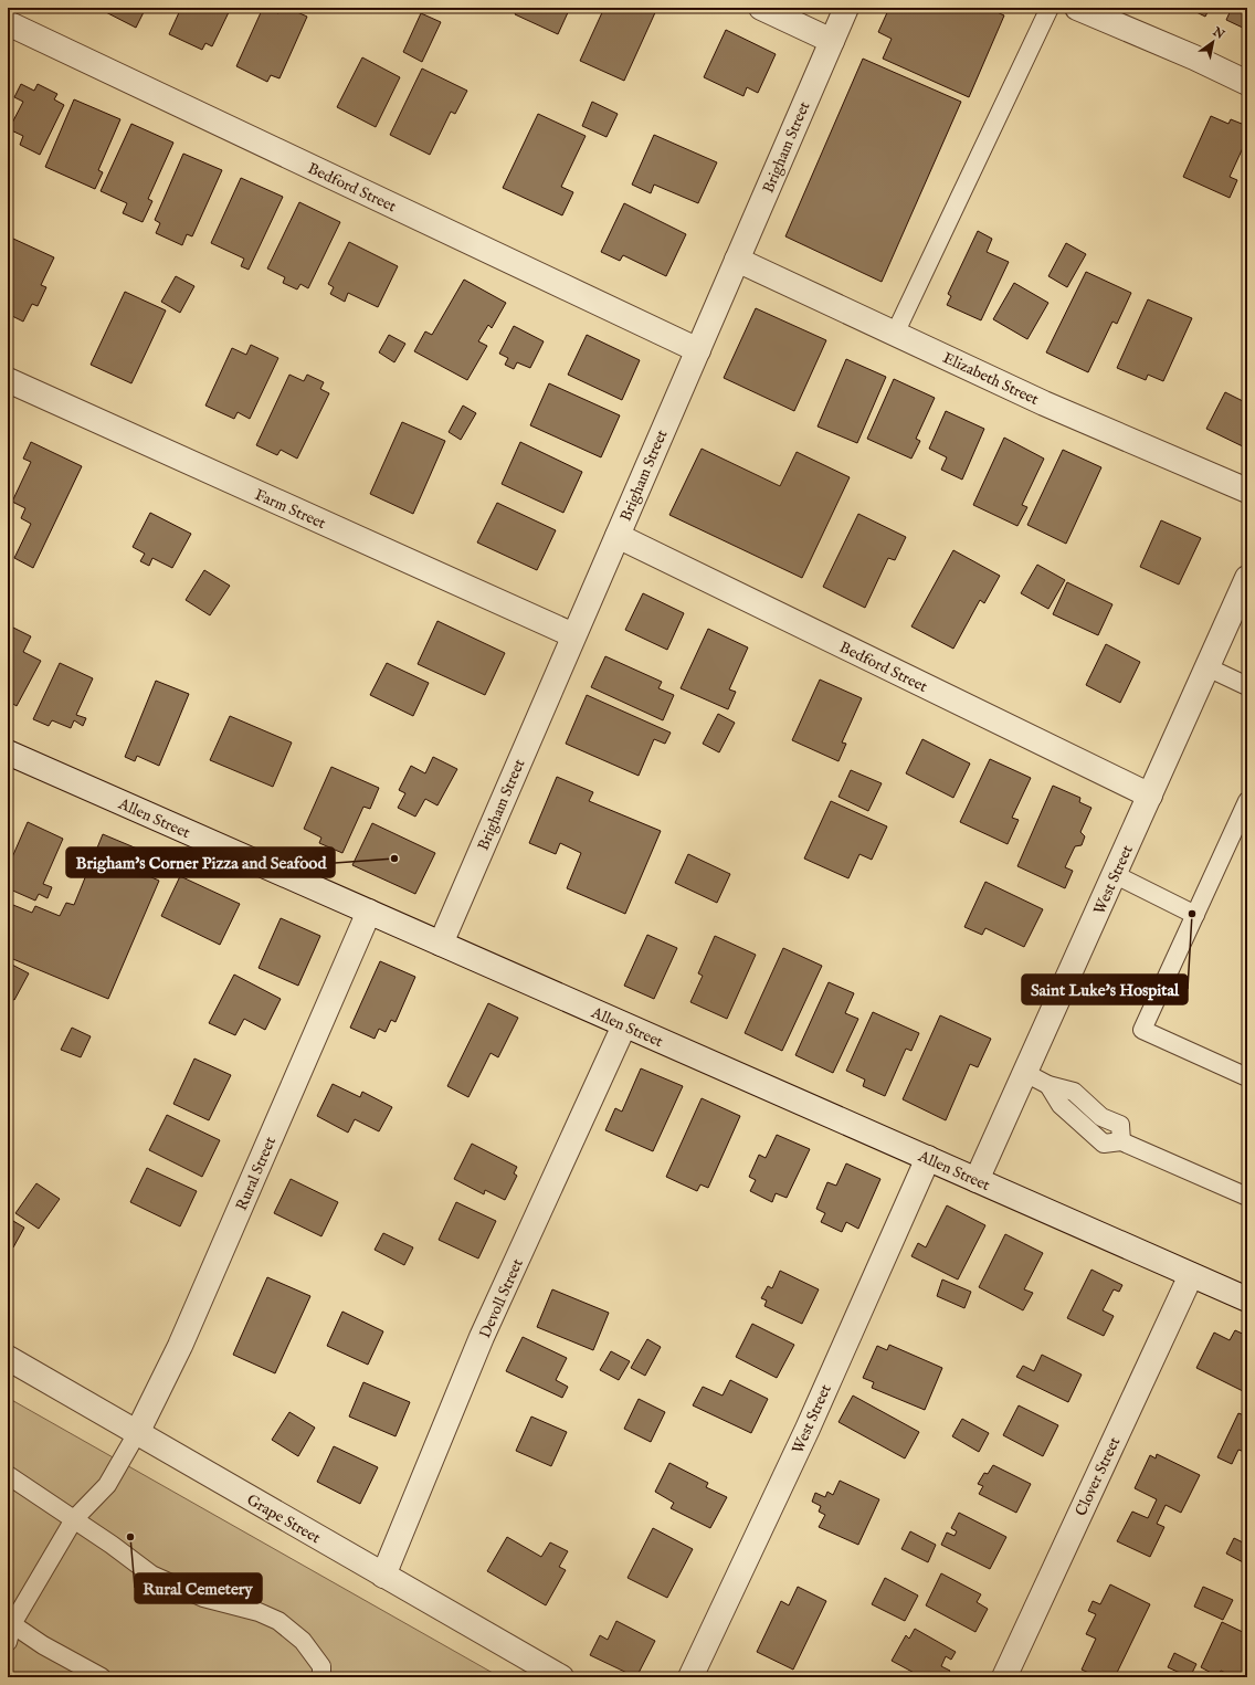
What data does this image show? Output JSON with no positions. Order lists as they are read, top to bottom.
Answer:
{
  "streets": {
    "street": [
      "Brigham Street",
      "Bedford Street",
      "Elizabeth Street",
      "Farm Street",
      "Allen Street",
      "West Street",
      "Rural Street",
      "Devoll Street",
      "Clover Street",
      "Grape Street"
    ]
  },
  "crossings": [
    ["Brigham Street", "Bedford Street"],
    ["Brigham Street", "Elizabeth Street"],
    ["Brigham Street", "Farm Street"],
    ["Brigham Street", "Allen Street"],
    ["Bedford Street", "West Street"],
    ["Allen Street", "West Street"],
    ["Allen Street", "Rural Street"],
    ["Allen Street", "Devoll Street"],
    ["Allen Street", "Clover Street"],
    ["Rural Street", "Grape Street"],
    ["Devoll Street", "Grape Street"]
  ],
  "places": ["Brigham's Corner Pizza and Seafood", "Saint Luke's Hospital", "Rural Cemetery"],
  "north": "top right"
}
